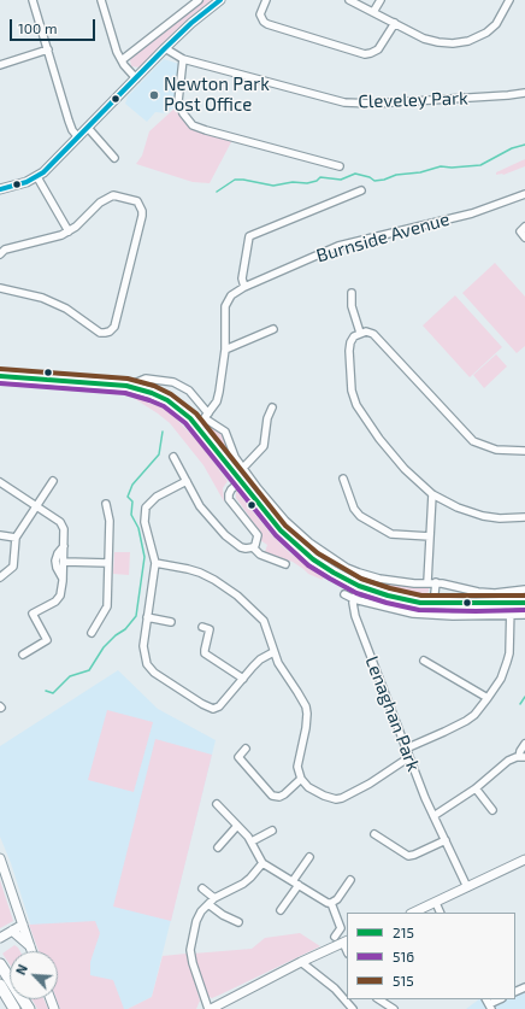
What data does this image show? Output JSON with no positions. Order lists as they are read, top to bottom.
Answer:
{
  "streets": {
    "street": ["Cleveley Park", "Burnside Avenue", "Lenaghan Park"]
  },
  "places": ["Newton Park Post Office"],
  "lines": ["transit line 515", "transit line 215", "transit line 516"],
  "legend": ["215", "516", "515"],
  "scale_bar": "100 m",
  "north": "top left"
}
